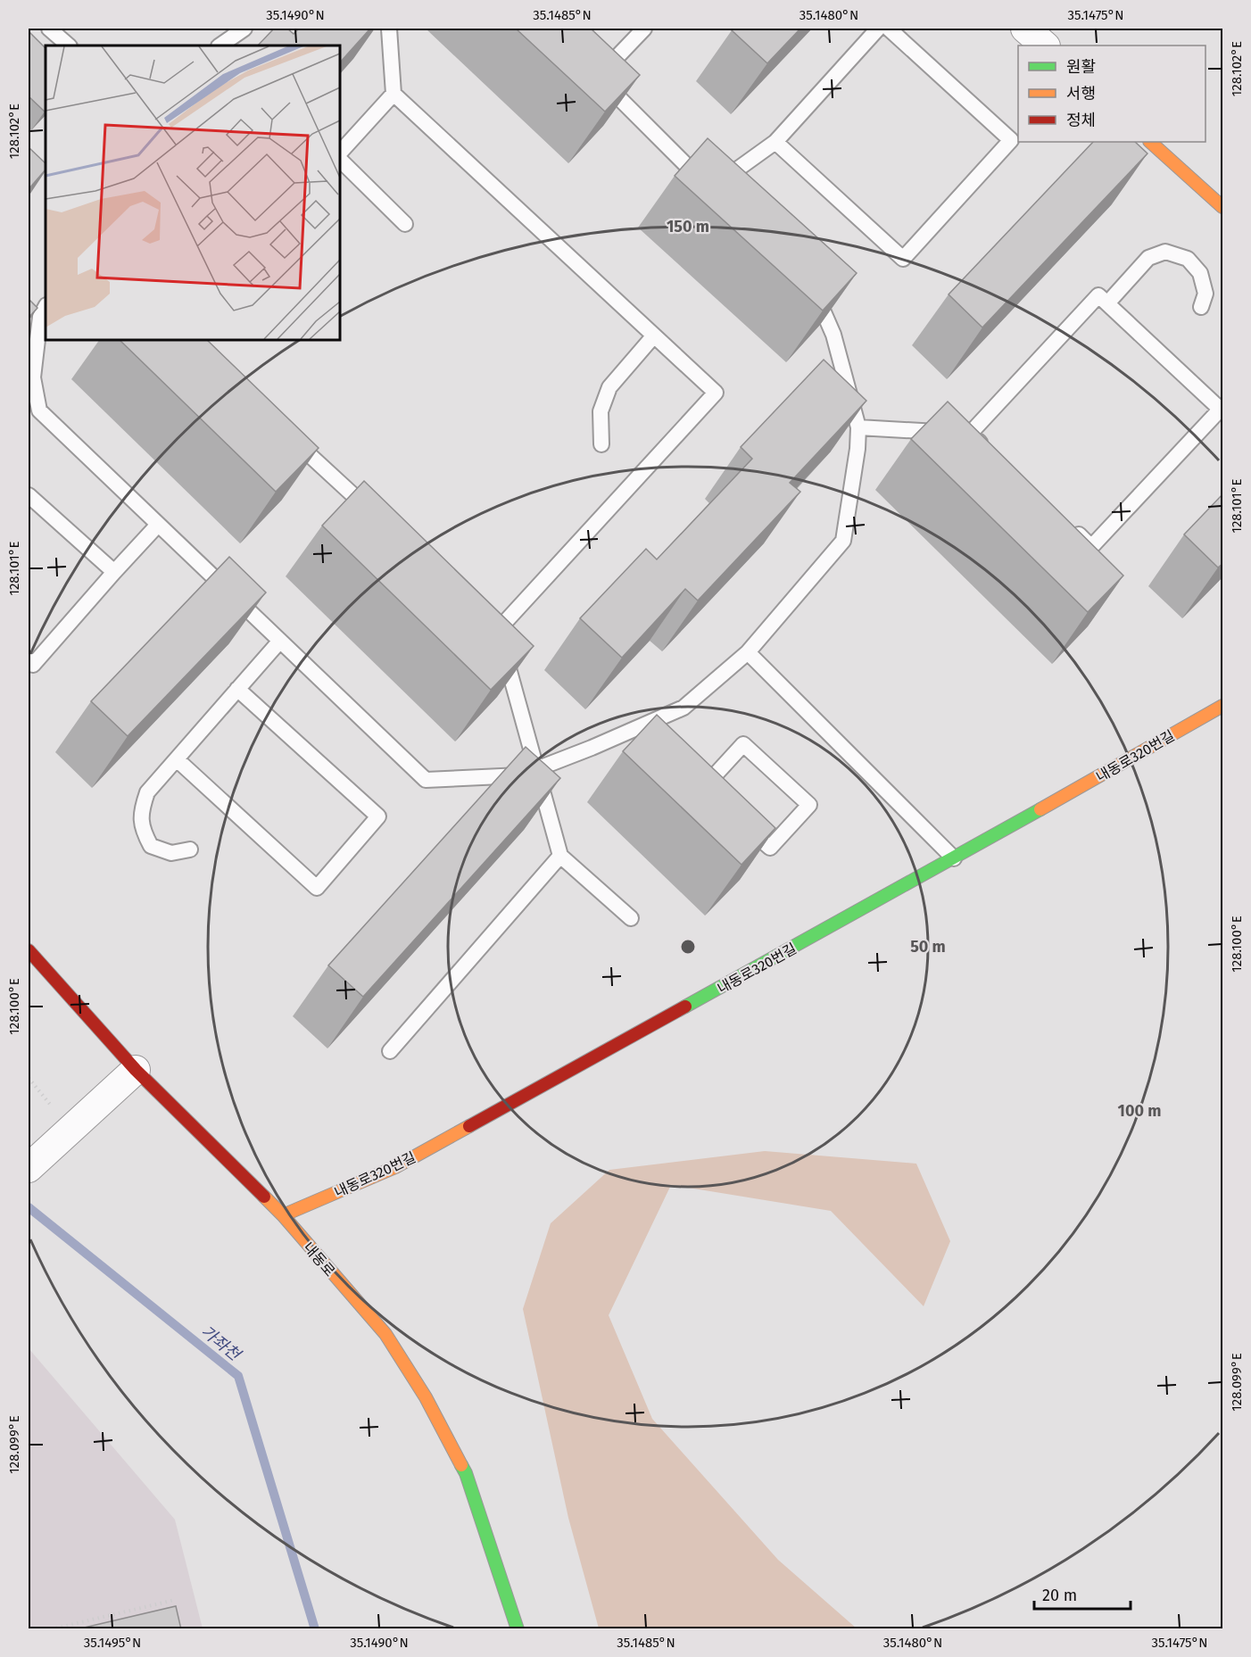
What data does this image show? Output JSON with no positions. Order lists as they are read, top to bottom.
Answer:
{
  "streets": {
    "street": ["내동로320번길", "내동로"]
  },
  "crossings": [
    ["내동로320번길", "내동로"]
  ],
  "water": ["가좌천"],
  "legend": ["원활", "서행", "정체"],
  "scale_bar": "20 m",
  "coordinates": [
    "35.1490°N",
    "35.1485°N",
    "35.1480°N",
    "35.1475°N",
    "128.102°E",
    "128.101°E",
    "128.100°E",
    "128.099°E",
    "35.1495°N"
  ],
  "rings": ["150 m", "50 m", "100 m"]
}
